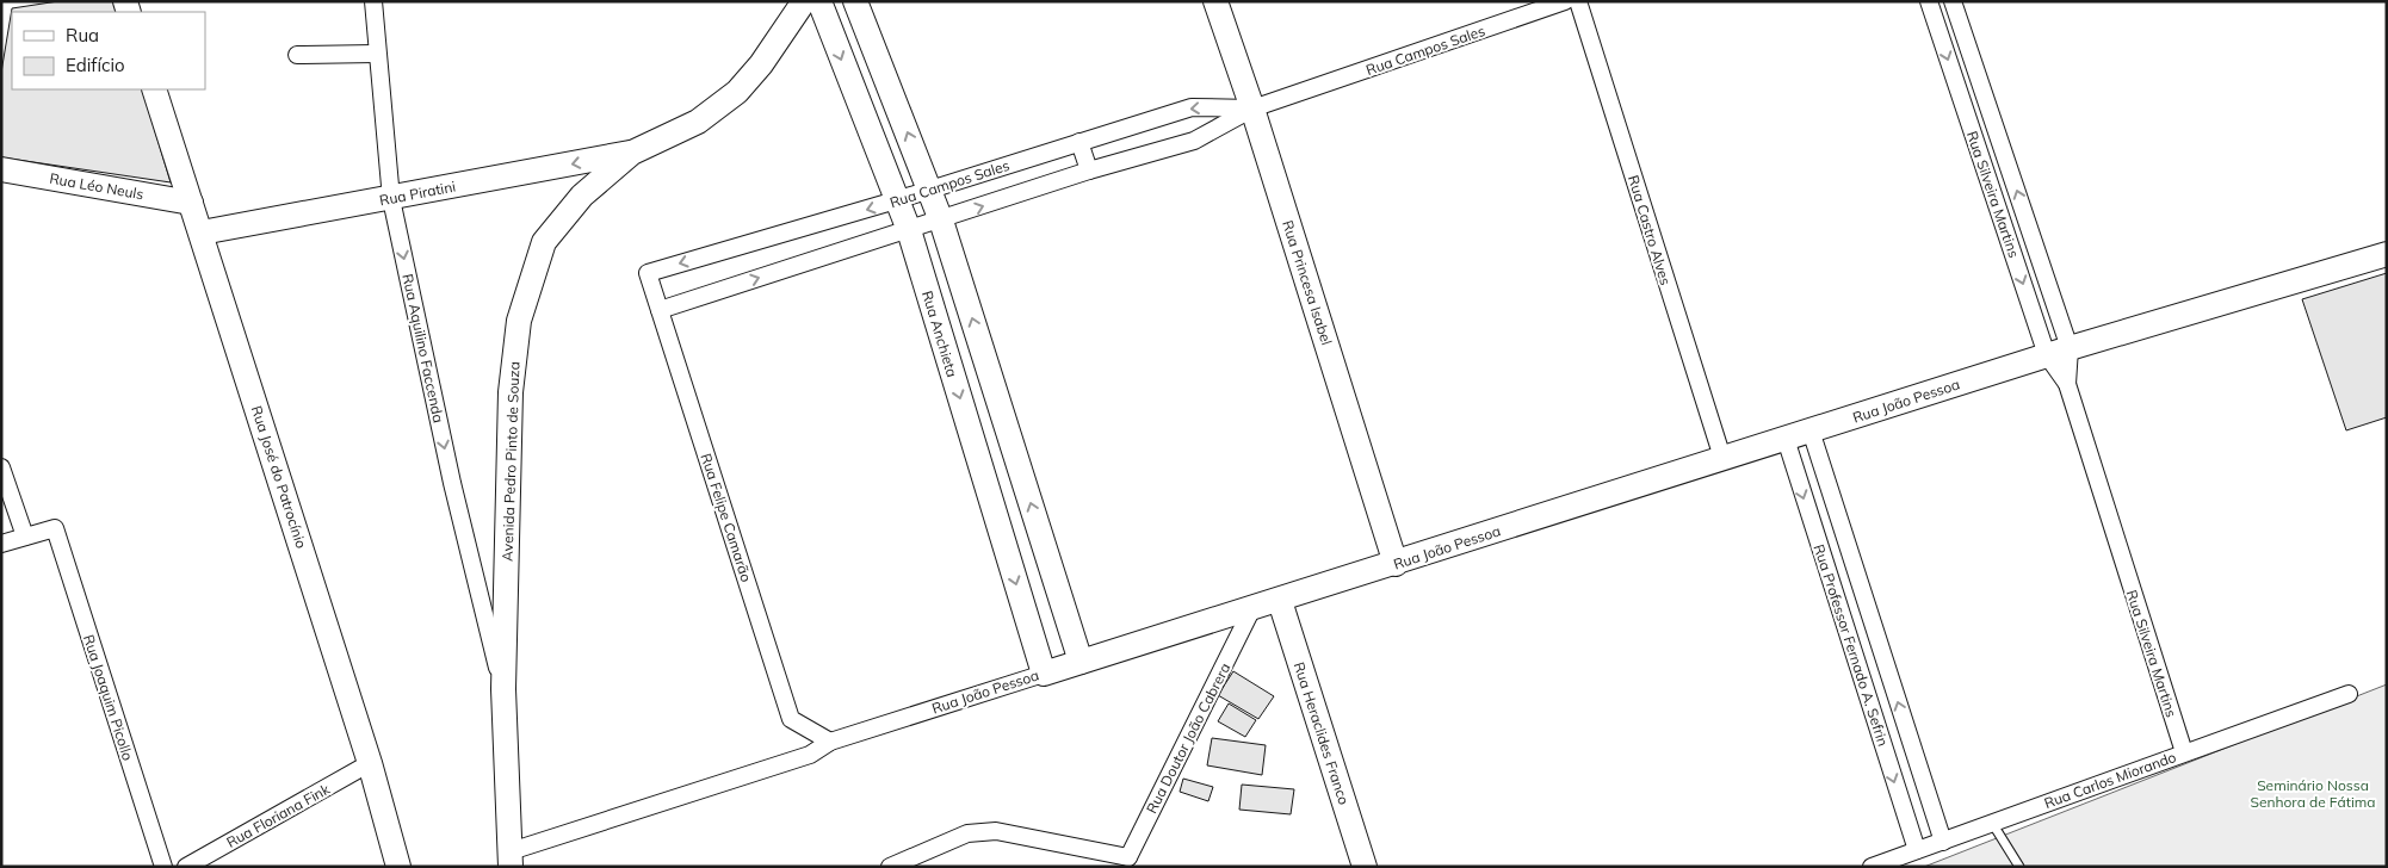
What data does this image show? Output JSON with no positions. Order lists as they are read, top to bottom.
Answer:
{
  "streets": {
    "main road": [
      "Rua Léo Neuls",
      "Rua Piratini",
      "Rua Princesa Isabel",
      "Rua Anchieta",
      "Rua João Pessoa",
      "Avenida Pedro Pinto de Souza",
      "Rua José do Patrocínio",
      "Rua Heraclides Franco"
    ],
    "street": [
      "Rua Campos Sales",
      "Rua Silveira Martins",
      "Rua Castro Alves",
      "Rua Aquilino Faccenda",
      "Rua Felipe Camarão",
      "Rua Professor Fernado A. Sefrin",
      "Rua Joaquim Picollo",
      "Rua Doutor João Cabrera",
      "Rua Carlos Miorando",
      "Rua Floriana Fink"
    ]
  },
  "crossings": [
    ["Rua Campos Sales", "Rua Princesa Isabel"],
    ["Rua Campos Sales", "Rua Anchieta"],
    ["Rua Campos Sales", "Rua Felipe Camarão"],
    ["Rua Léo Neuls", "Rua José do Patrocínio"],
    ["Rua Piratini", "Rua Aquilino Faccenda"],
    ["Rua Piratini", "Avenida Pedro Pinto de Souza"],
    ["Rua Piratini", "Rua José do Patrocínio"],
    ["Rua Silveira Martins", "Rua João Pessoa"],
    ["Rua Silveira Martins", "Rua Carlos Miorando"],
    ["Rua Castro Alves", "Rua João Pessoa"],
    ["Rua Princesa Isabel", "Rua João Pessoa"],
    ["Rua Anchieta", "Rua João Pessoa"],
    ["Rua Aquilino Faccenda", "Avenida Pedro Pinto de Souza"],
    ["Rua João Pessoa", "Avenida Pedro Pinto de Souza"],
    ["Rua João Pessoa", "Rua Felipe Camarão"],
    ["Rua João Pessoa", "Rua Professor Fernado A. Sefrin"],
    ["Rua João Pessoa", "Rua Heraclides Franco"],
    ["Rua João Pessoa", "Rua Doutor João Cabrera"],
    ["Rua José do Patrocínio", "Rua Floriana Fink"],
    ["Rua Professor Fernado A. Sefrin", "Rua Carlos Miorando"]
  ],
  "one_way": ["Rua Piratini", "Rua Aquilino Faccenda"],
  "parks": ["Seminário Nossa Senhora de Fátima"],
  "legend": ["Rua", "Edifício"]
}
